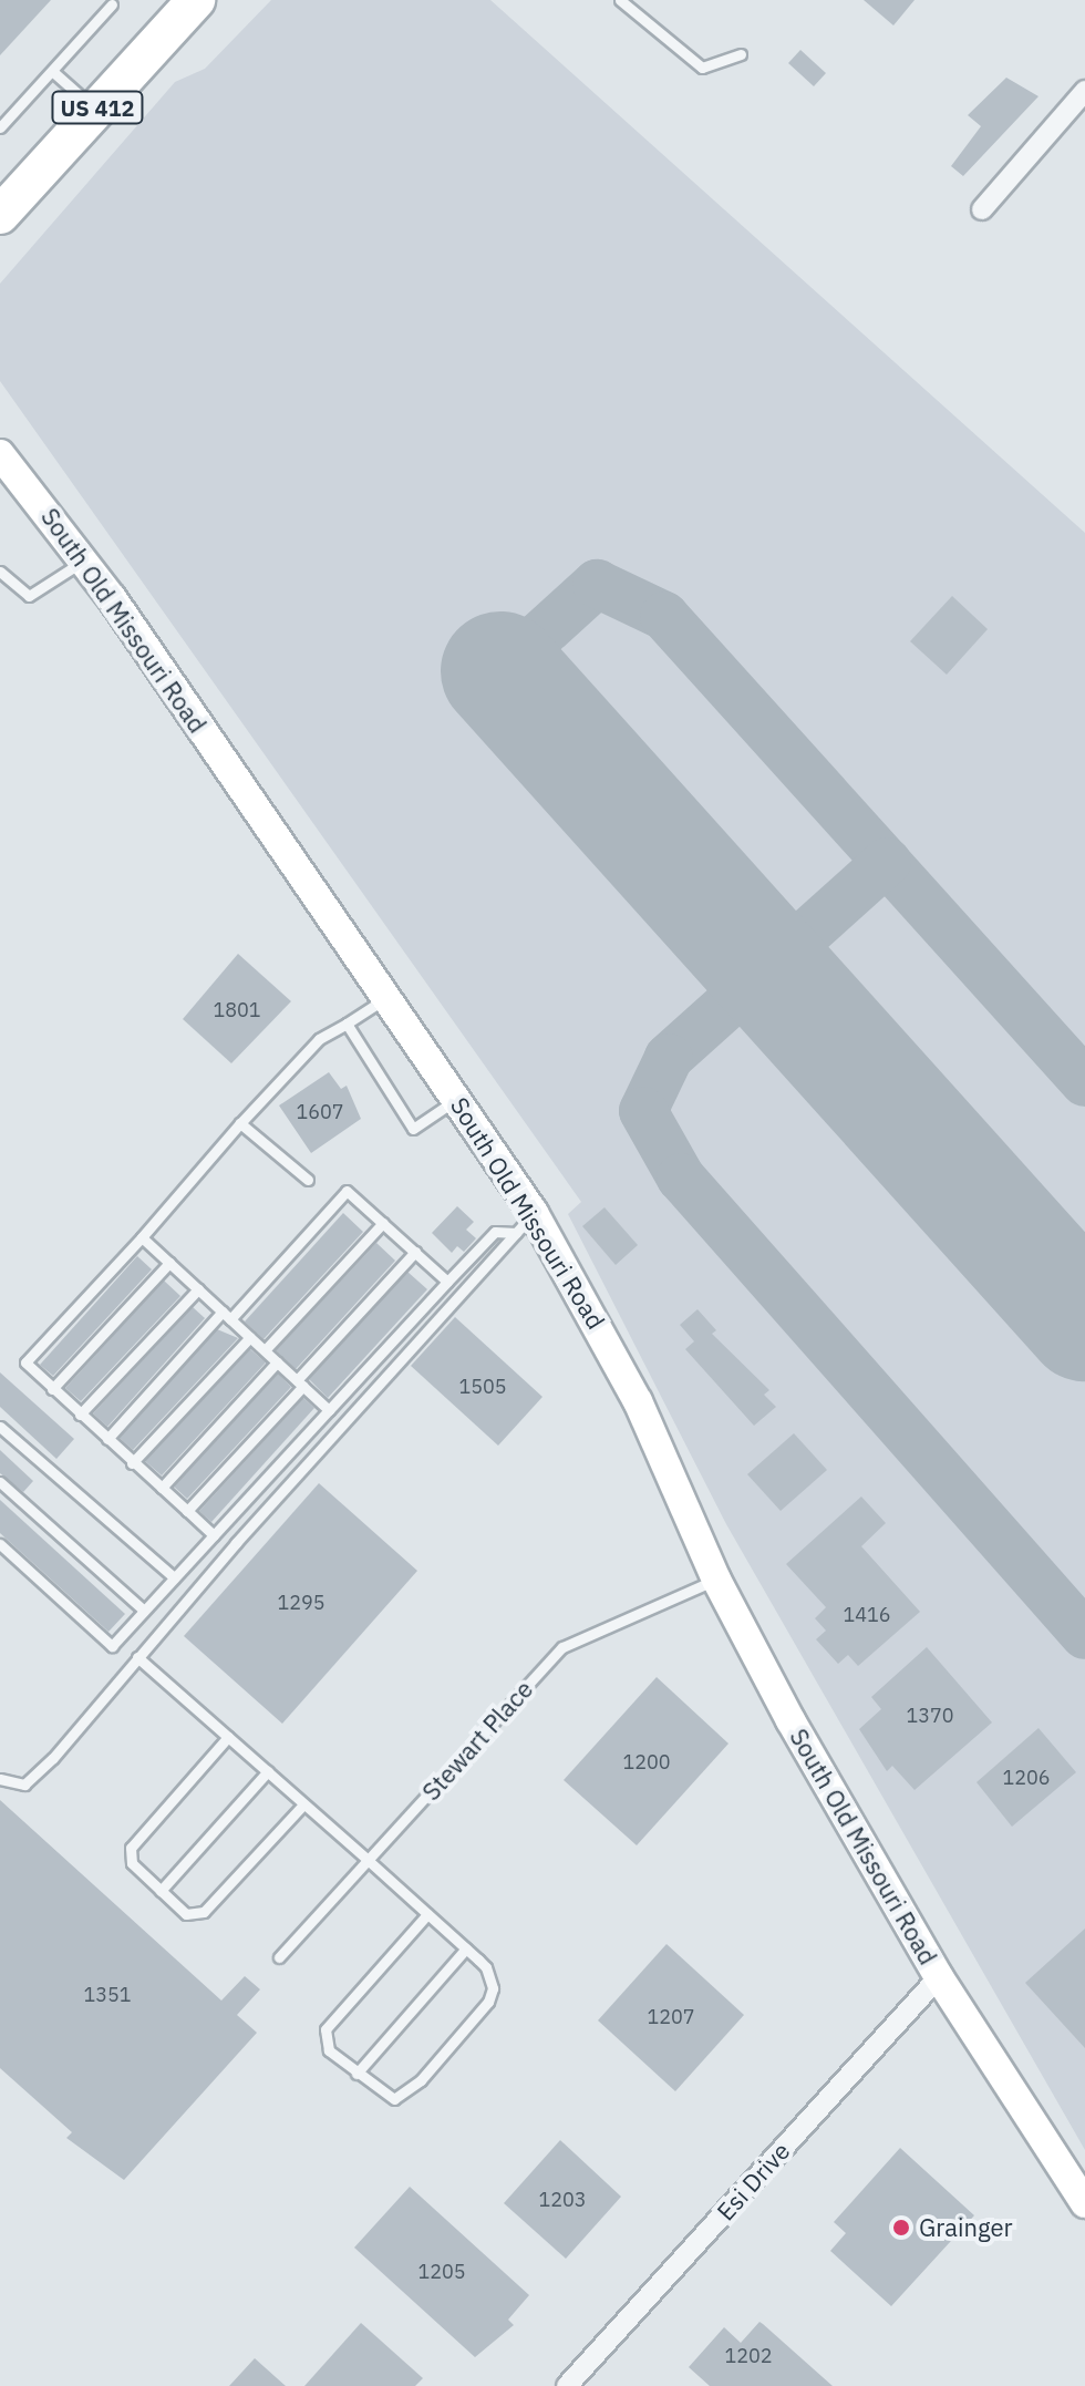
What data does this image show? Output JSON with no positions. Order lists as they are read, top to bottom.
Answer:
{
  "streets": {
    "highway": ["US 412"],
    "main road": ["South Old Missouri Road"],
    "street": ["Esi Drive"],
    "lane": ["Stewart Place"]
  },
  "crossings": [
    ["South Old Missouri Road", "Stewart Place"],
    ["South Old Missouri Road", "Esi Drive"]
  ],
  "places": ["Grainger"],
  "house_numbers": [
    "1801",
    "1607",
    "1505",
    "1295",
    "1416",
    "1370",
    "1200",
    "1206",
    "1351",
    "1207",
    "1203",
    "1205",
    "1202"
  ]
}
